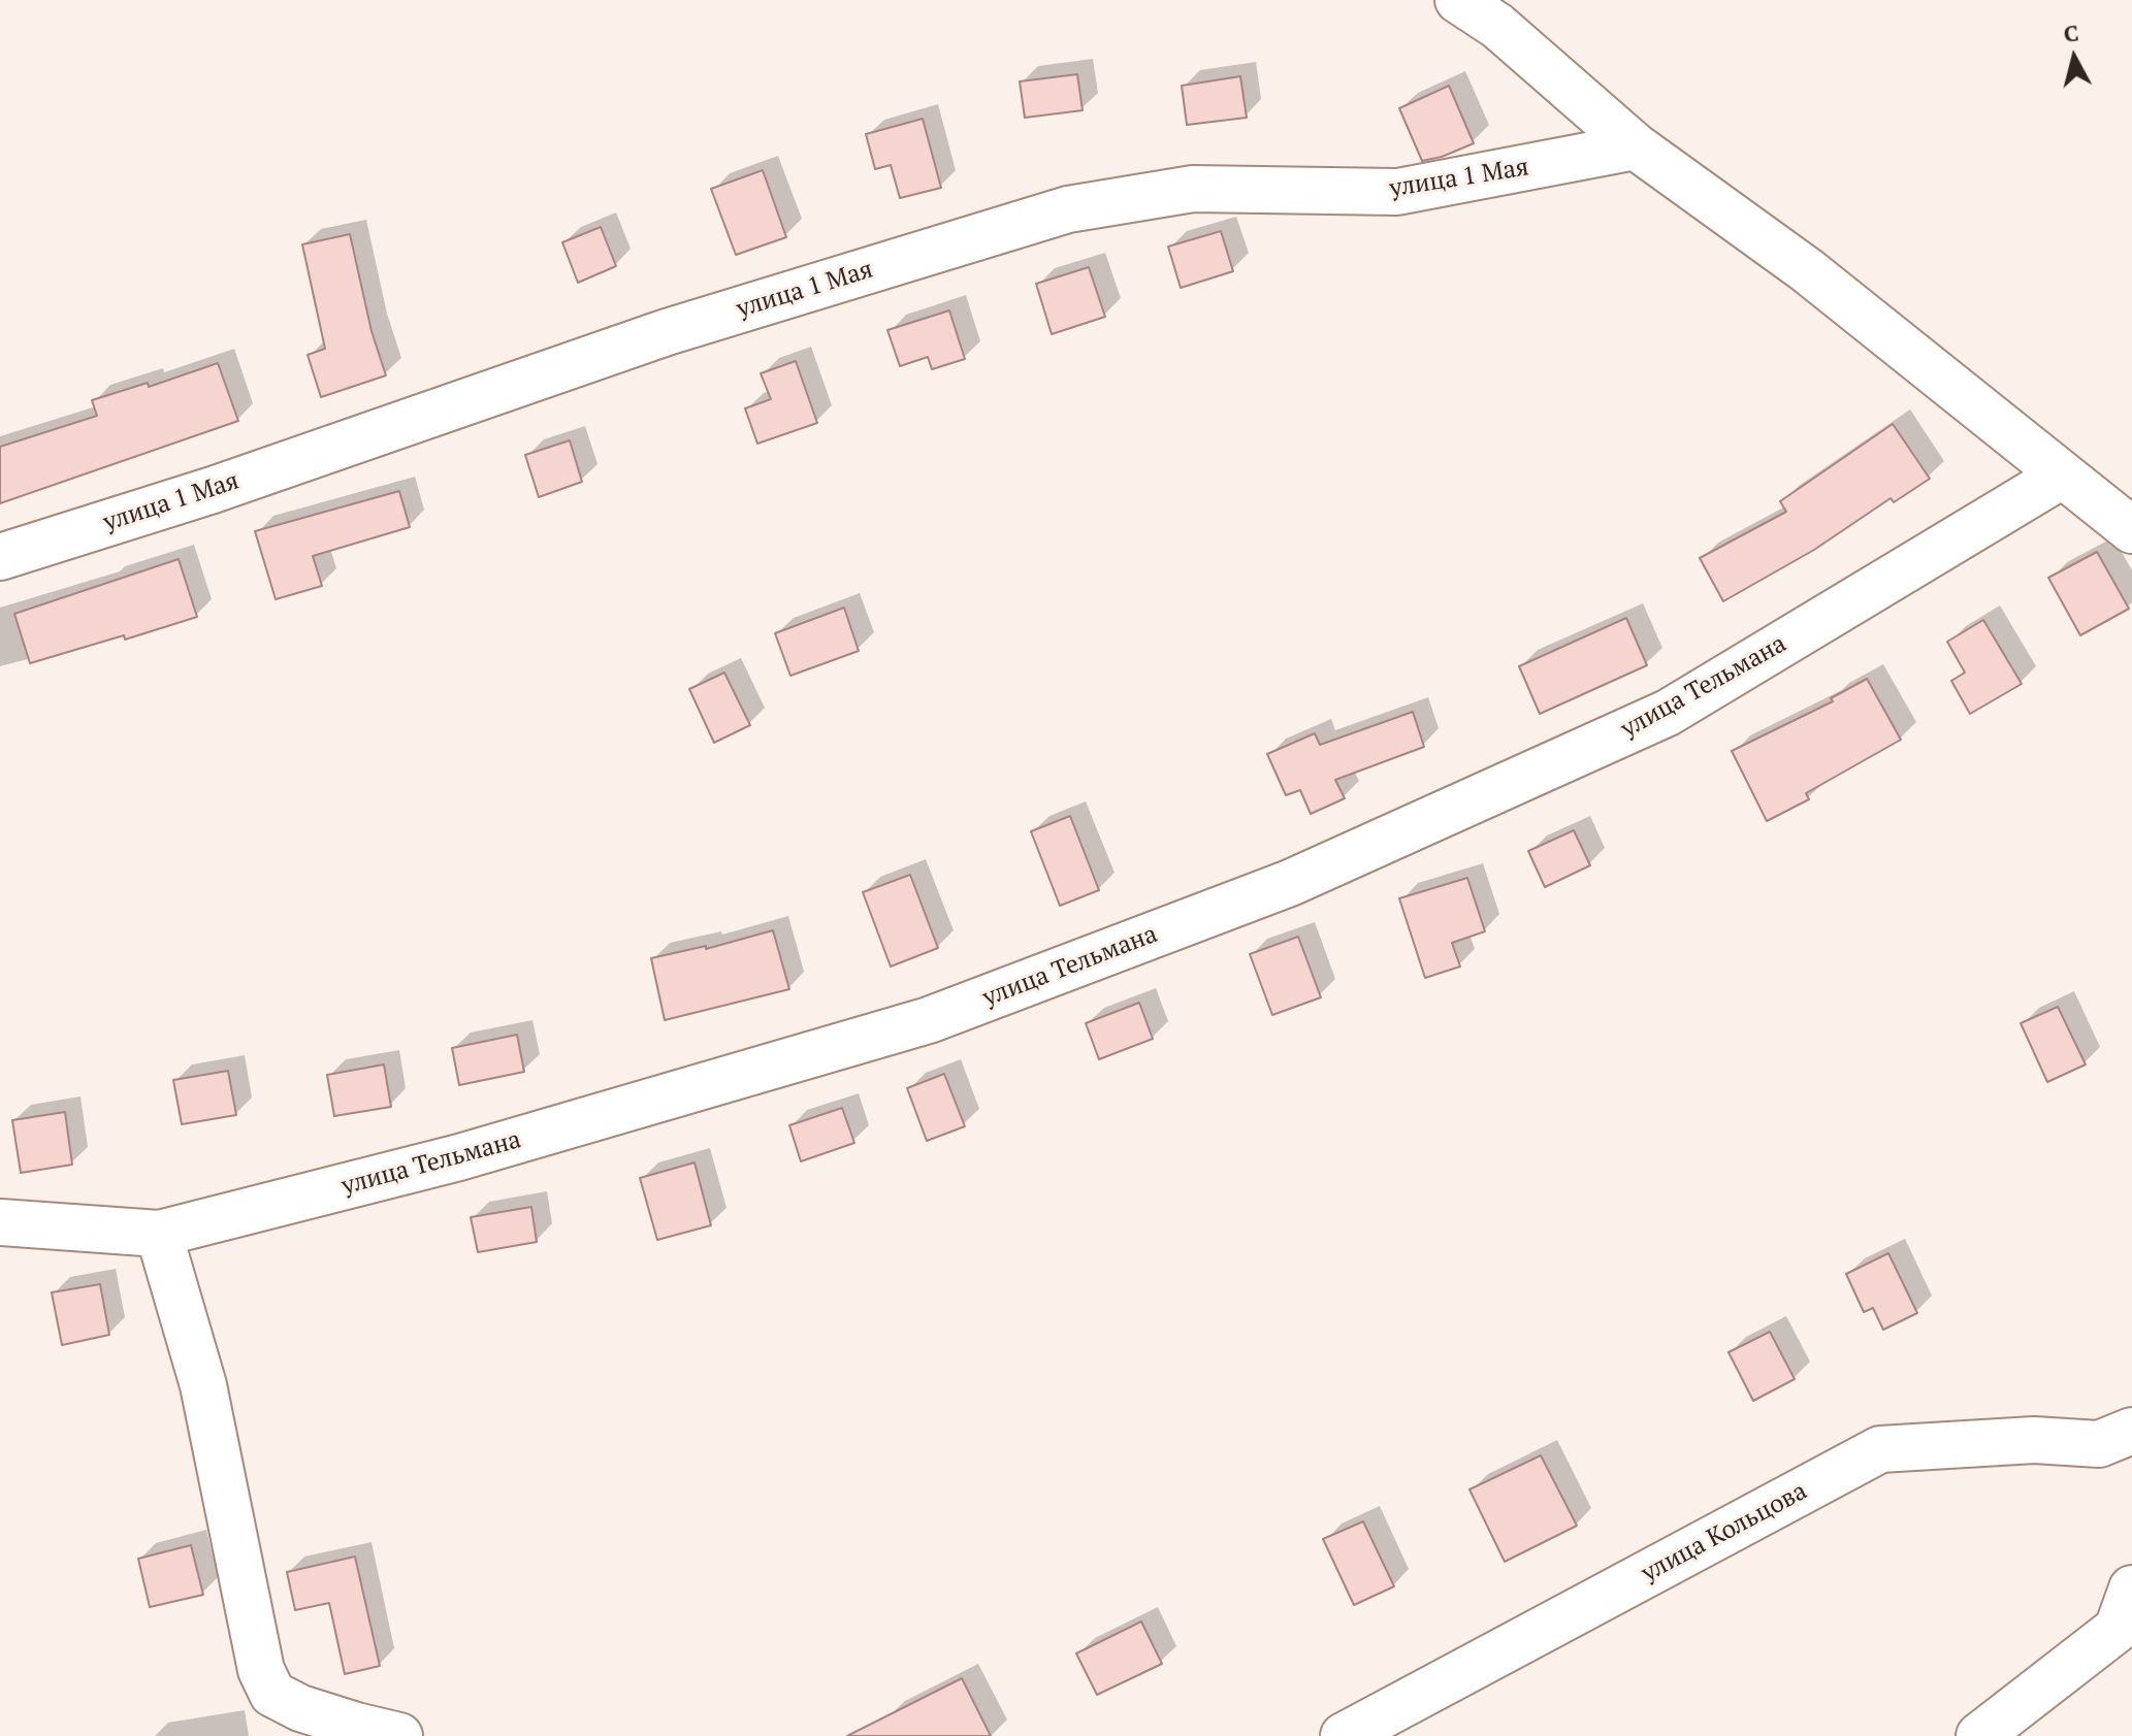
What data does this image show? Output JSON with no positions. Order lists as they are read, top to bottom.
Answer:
{
  "streets": {
    "street": ["улица 1 Мая", "улица Тельмана", "улица Кольцова"]
  },
  "north": "top"
}
